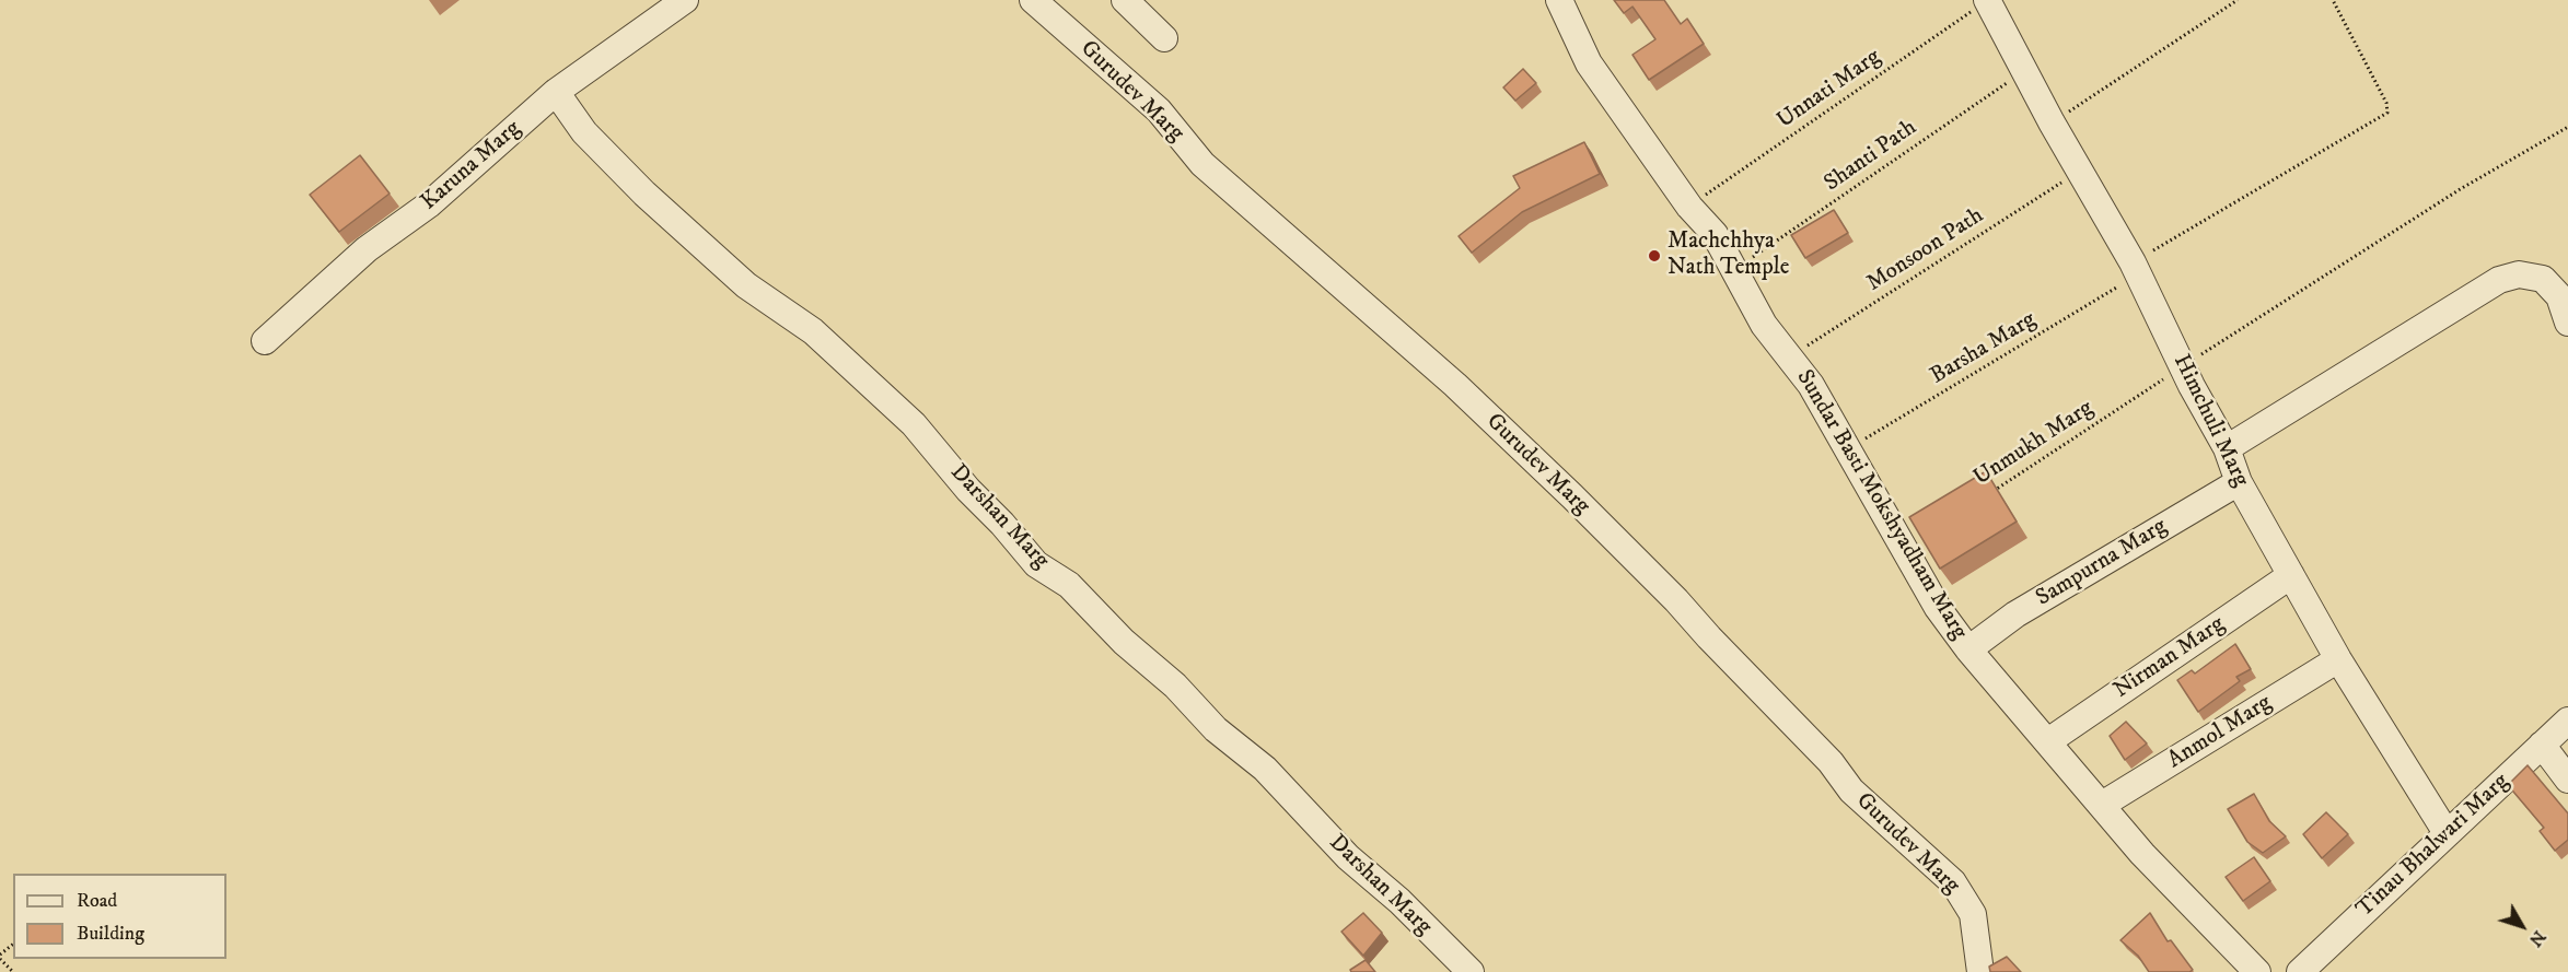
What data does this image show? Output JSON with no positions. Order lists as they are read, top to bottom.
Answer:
{
  "streets": {
    "street": [
      "Gurudev Marg",
      "Karuna Marg",
      "Himchuli Marg",
      "Sundar Basti Mokshyadham Marg",
      "Darshan Marg",
      "Sampurna Marg",
      "Nirman Marg",
      "Anmol Marg",
      "Tinau Bhalwari Marg"
    ],
    "path": [
      "Unnati Marg",
      "Shanti Path",
      "Monsoon Path",
      "Barsha Marg",
      "Unmukh Marg"
    ]
  },
  "crossings": [
    ["Unnati Marg", "Himchuli Marg"],
    ["Unnati Marg", "Sundar Basti Mokshyadham Marg"],
    ["Shanti Path", "Himchuli Marg"],
    ["Shanti Path", "Sundar Basti Mokshyadham Marg"],
    ["Karuna Marg", "Darshan Marg"],
    ["Monsoon Path", "Himchuli Marg"],
    ["Monsoon Path", "Sundar Basti Mokshyadham Marg"],
    ["Barsha Marg", "Himchuli Marg"],
    ["Barsha Marg", "Sundar Basti Mokshyadham Marg"],
    ["Himchuli Marg", "Unmukh Marg"],
    ["Himchuli Marg", "Sampurna Marg"],
    ["Himchuli Marg", "Nirman Marg"],
    ["Himchuli Marg", "Anmol Marg"],
    ["Himchuli Marg", "Tinau Bhalwari Marg"],
    ["Sundar Basti Mokshyadham Marg", "Sampurna Marg"],
    ["Sundar Basti Mokshyadham Marg", "Nirman Marg"],
    ["Sundar Basti Mokshyadham Marg", "Anmol Marg"]
  ],
  "places": ["Machchhya Nath Temple"],
  "legend": ["Road", "Building"],
  "north": "bottom right"
}
